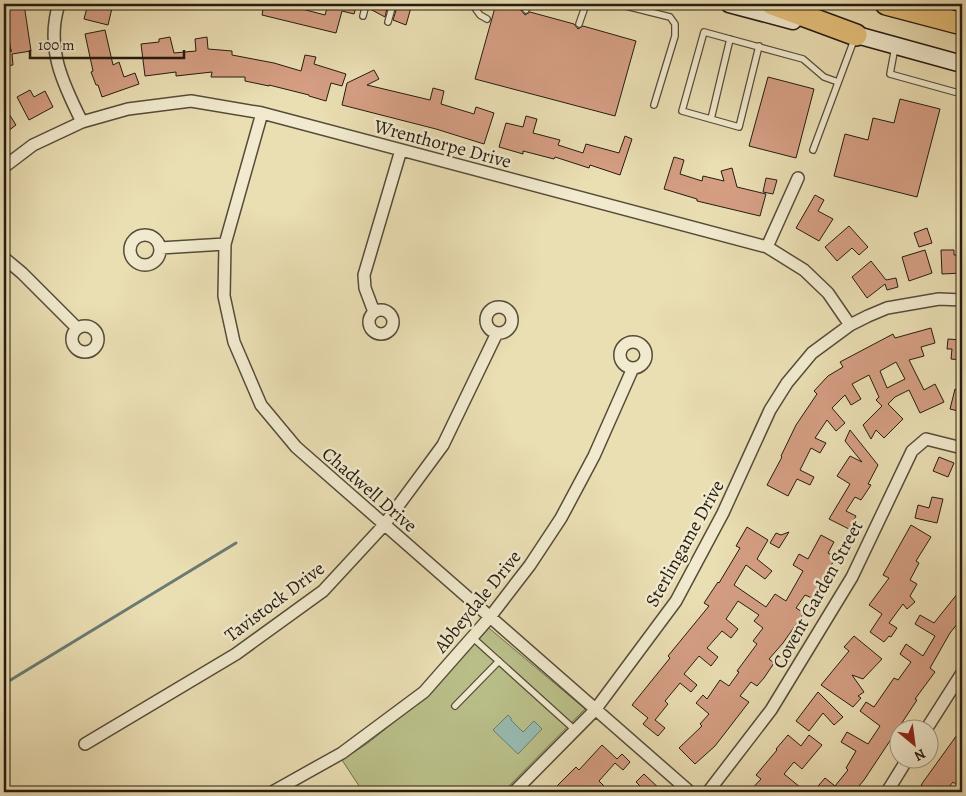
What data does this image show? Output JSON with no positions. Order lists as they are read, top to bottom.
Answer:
{
  "streets": {
    "street": [
      "Wrenthorpe Drive",
      "Chadwell Drive",
      "Sterlingame Drive",
      "Covent Garden Street",
      "Tavistock Drive",
      "Abbeydale Drive"
    ]
  },
  "crossings": [
    ["Wrenthorpe Drive", "Chadwell Drive"],
    ["Wrenthorpe Drive", "Sterlingame Drive"],
    ["Chadwell Drive", "Sterlingame Drive"],
    ["Chadwell Drive", "Tavistock Drive"],
    ["Chadwell Drive", "Abbeydale Drive"]
  ],
  "scale_bar": "100 m",
  "north": "bottom right"
}
